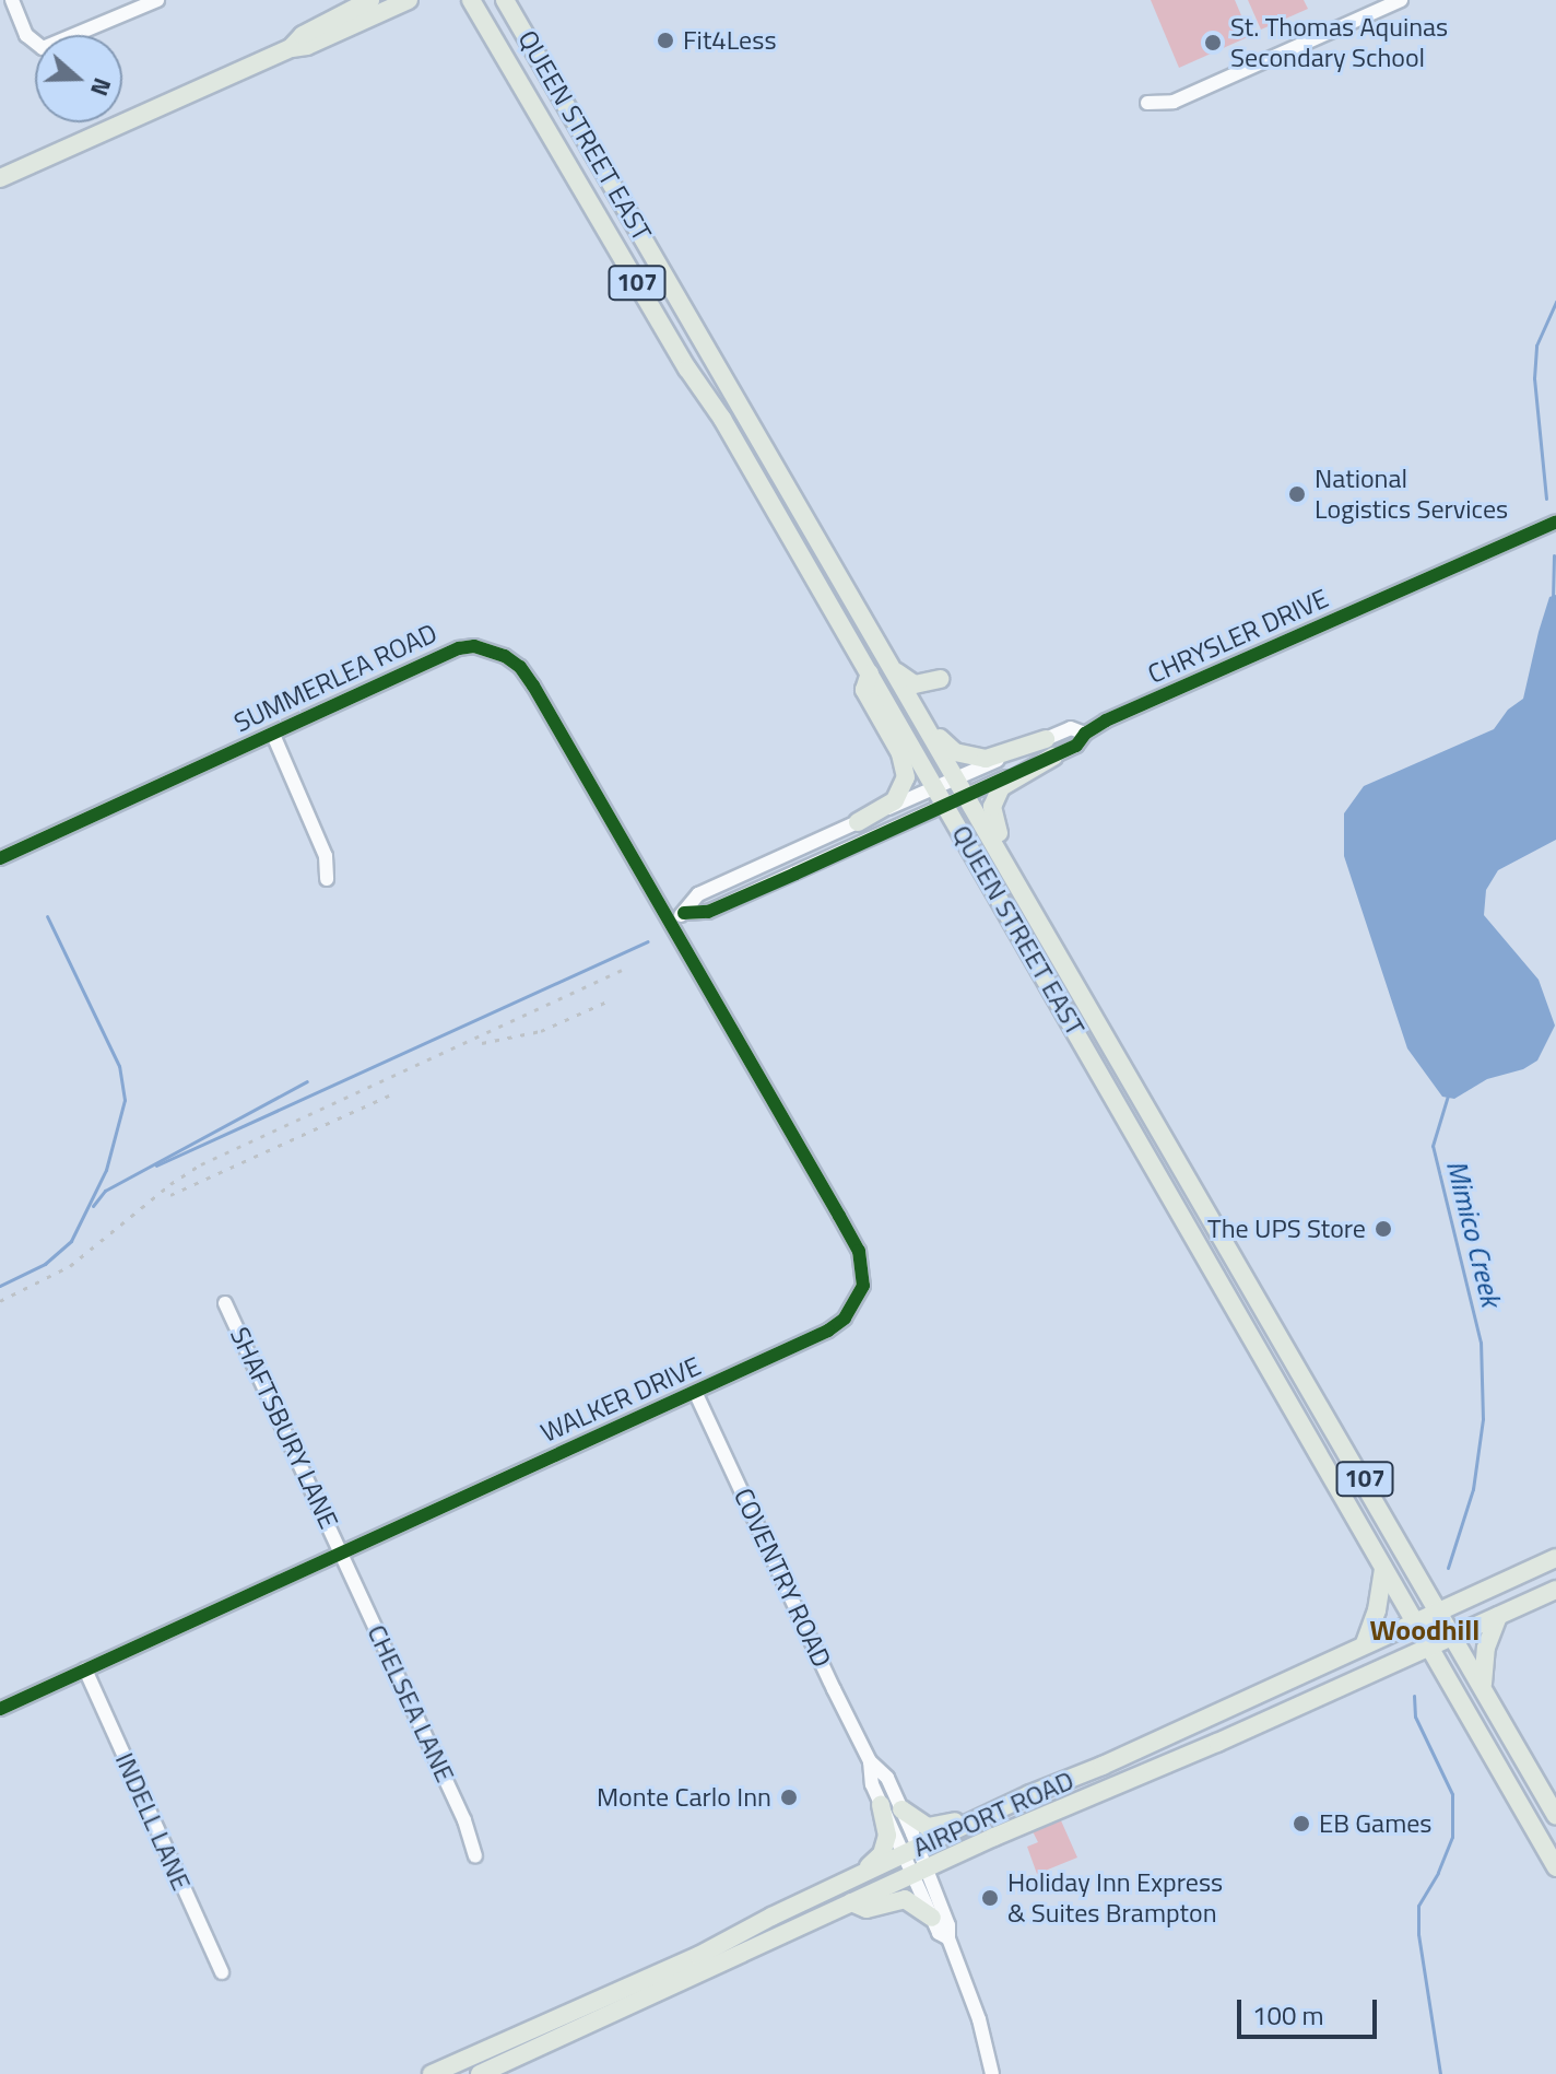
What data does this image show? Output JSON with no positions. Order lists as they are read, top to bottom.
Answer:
{
  "streets": {
    "main road": ["QUEEN STREET EAST", "107", "AIRPORT ROAD"],
    "street": [
      "CHRYSLER DRIVE",
      "SUMMERLEA ROAD",
      "WALKER DRIVE",
      "SHAFTSBURY LANE",
      "COVENTRY ROAD",
      "CHELSEA LANE",
      "INDELL LANE"
    ]
  },
  "crossings": [
    ["QUEEN STREET EAST", "CHRYSLER DRIVE"],
    ["QUEEN STREET EAST", "AIRPORT ROAD"],
    ["SUMMERLEA ROAD", "WALKER DRIVE"],
    ["WALKER DRIVE", "SHAFTSBURY LANE"],
    ["WALKER DRIVE", "COVENTRY ROAD"],
    ["WALKER DRIVE", "CHELSEA LANE"],
    ["WALKER DRIVE", "INDELL LANE"],
    ["SHAFTSBURY LANE", "CHELSEA LANE"],
    ["COVENTRY ROAD", "AIRPORT ROAD"]
  ],
  "districts": ["Woodhill"],
  "water": ["Mimico Creek"],
  "places": [
    "Fit4Less",
    "St. Thomas Aquinas Secondary School",
    "National Logistics Services",
    "The UPS Store",
    "Monte Carlo Inn",
    "EB Games",
    "Holiday Inn Express & Suites Brampton"
  ],
  "scale_bar": "100 m",
  "north": "right"
}
